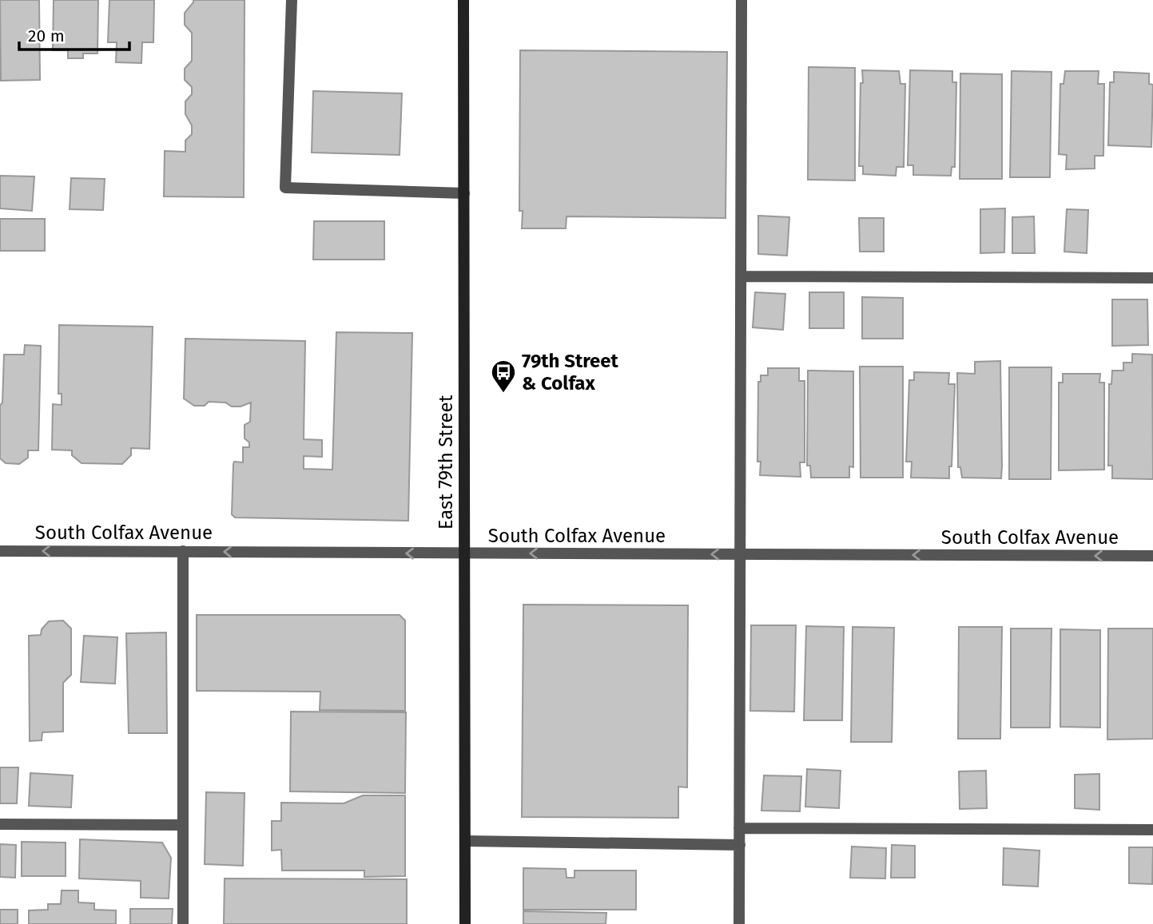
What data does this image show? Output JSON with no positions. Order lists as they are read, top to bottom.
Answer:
{
  "streets": {
    "main road": ["East 79th Street"],
    "street": ["South Colfax Avenue"]
  },
  "crossings": [
    ["East 79th Street", "South Colfax Avenue"]
  ],
  "one_way": ["South Colfax Avenue"],
  "places": {
    "bus stop": ["79th Street & Colfax"]
  },
  "scale_bar": "20 m"
}
